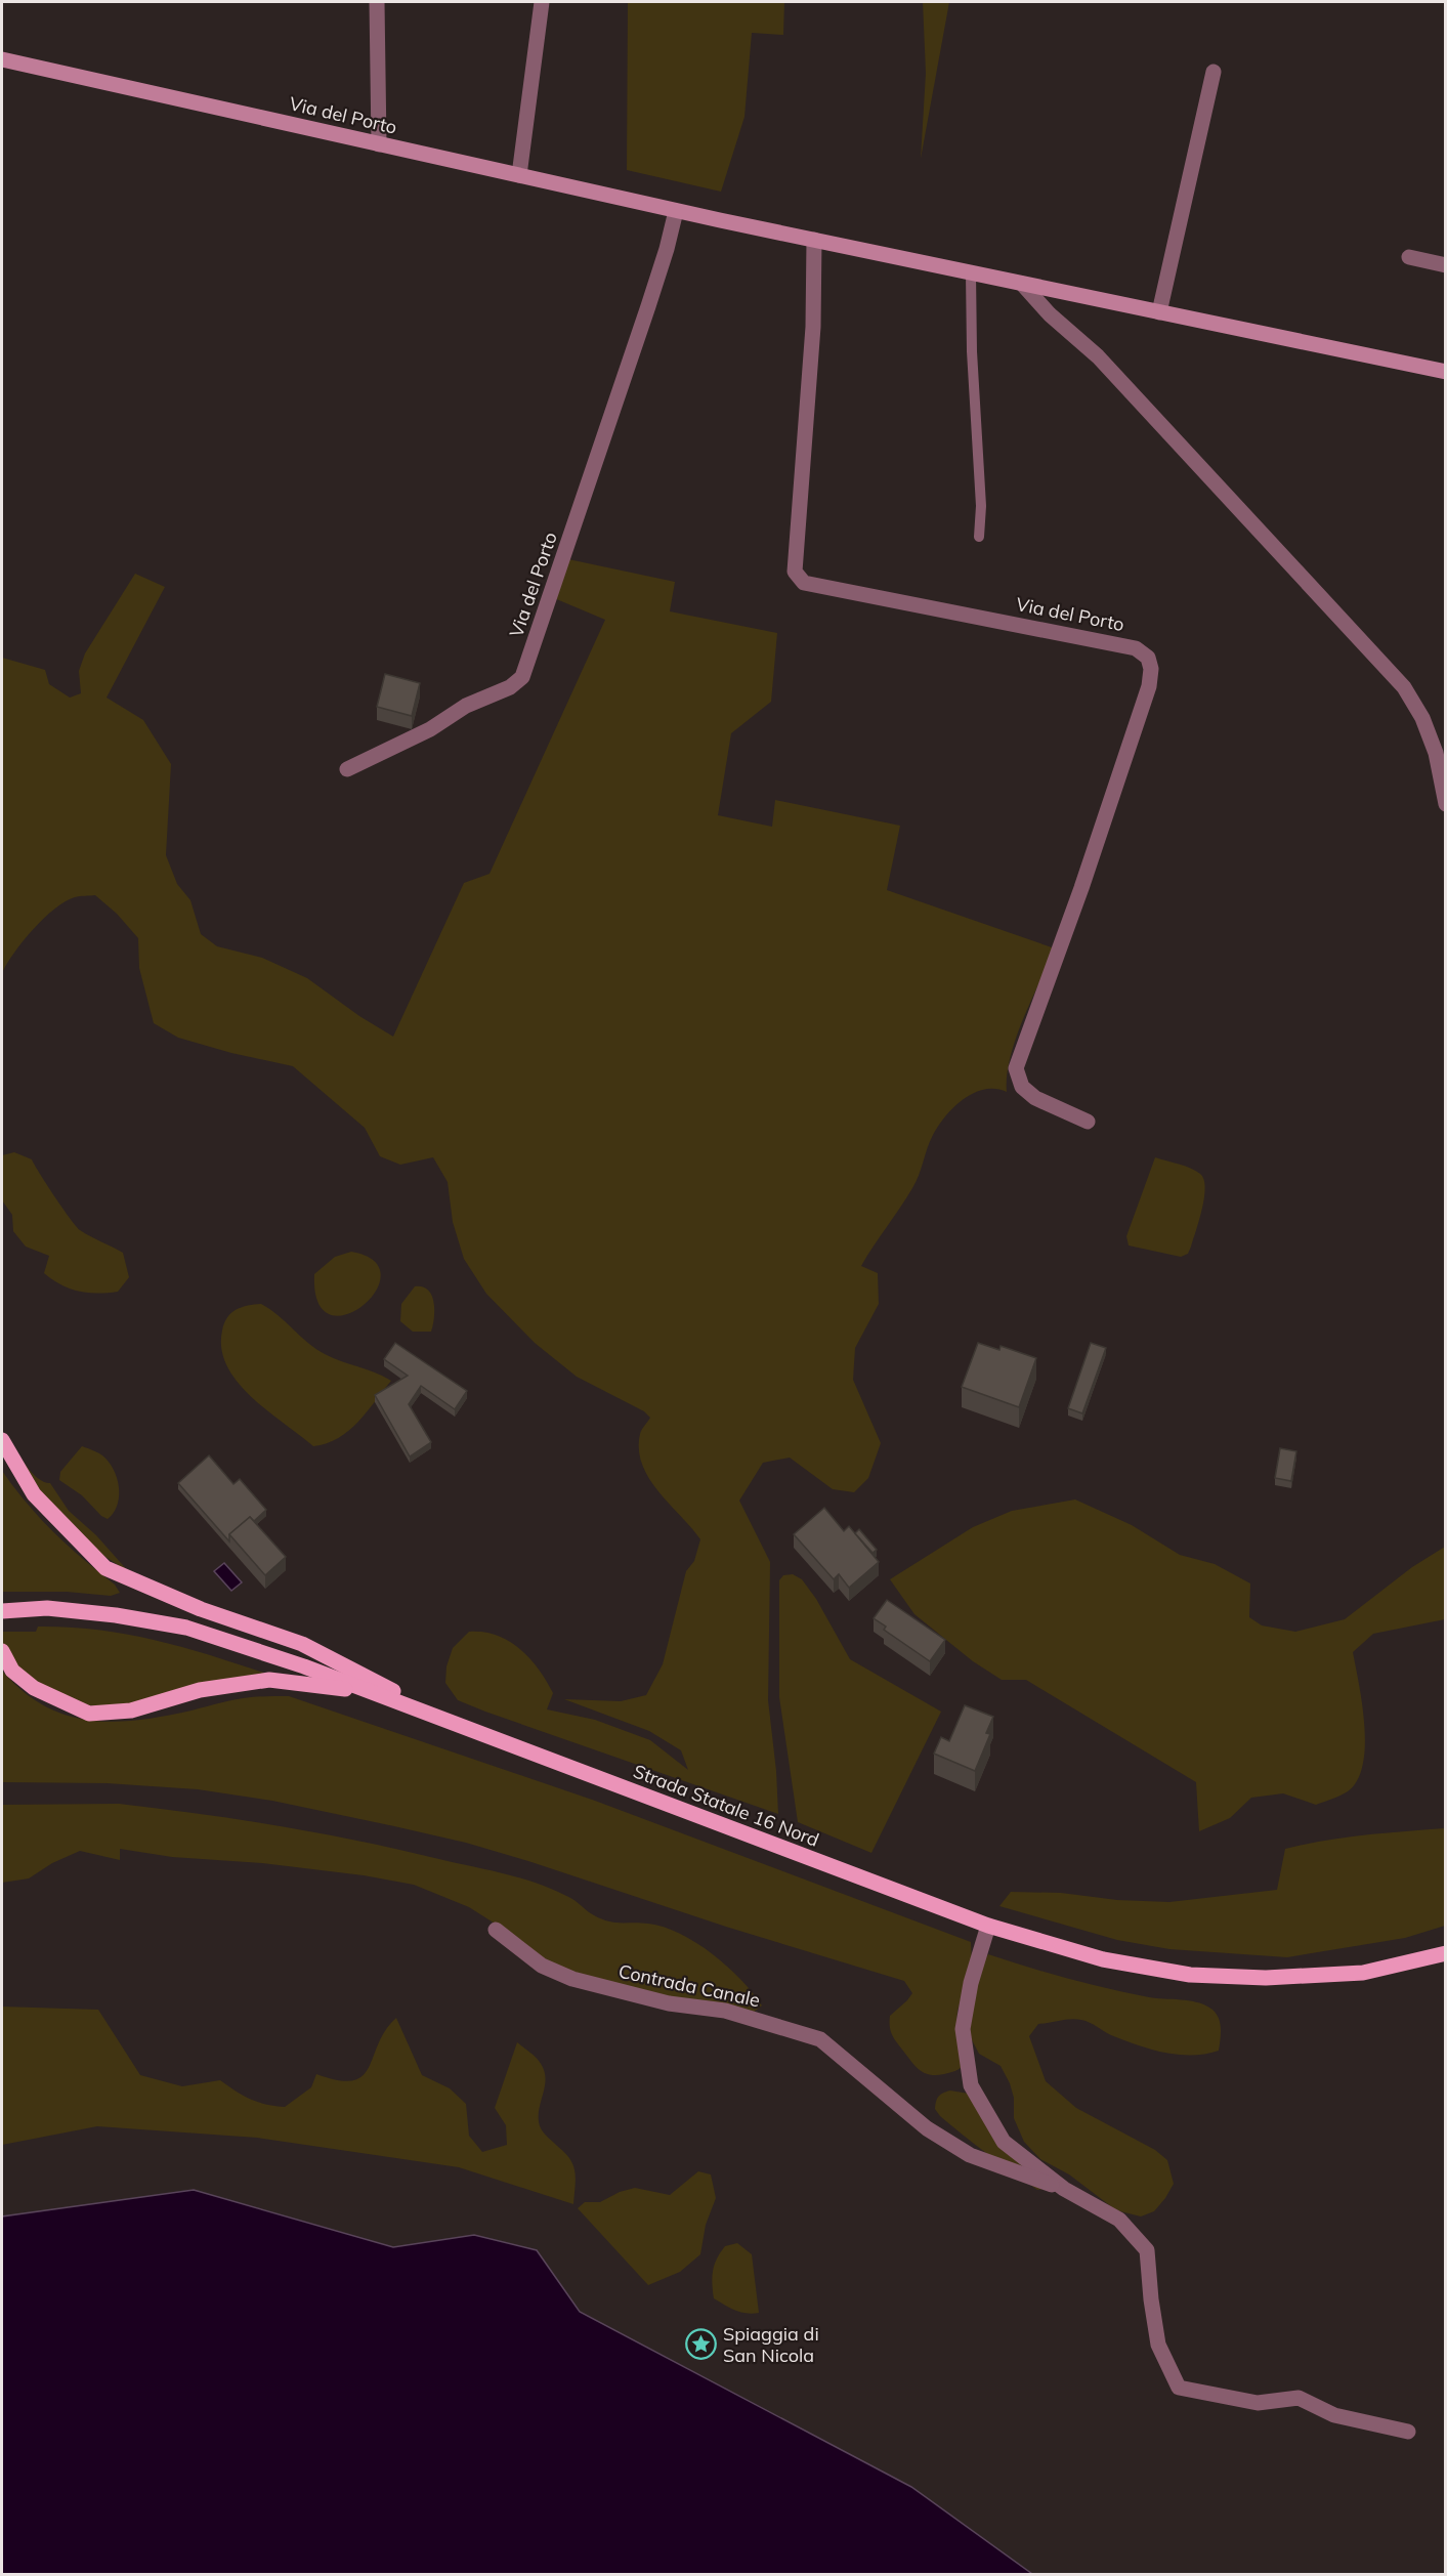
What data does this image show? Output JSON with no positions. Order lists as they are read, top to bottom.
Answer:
{
  "streets": {
    "main road": ["Strada Statale 16 Nord"],
    "street": ["Via del Porto", "Contrada Canale"]
  },
  "crossings": [
    ["Strada Statale 16 Nord", "Contrada Canale"]
  ],
  "places": {
    "place": ["Spiaggia di San Nicola"]
  }
}
